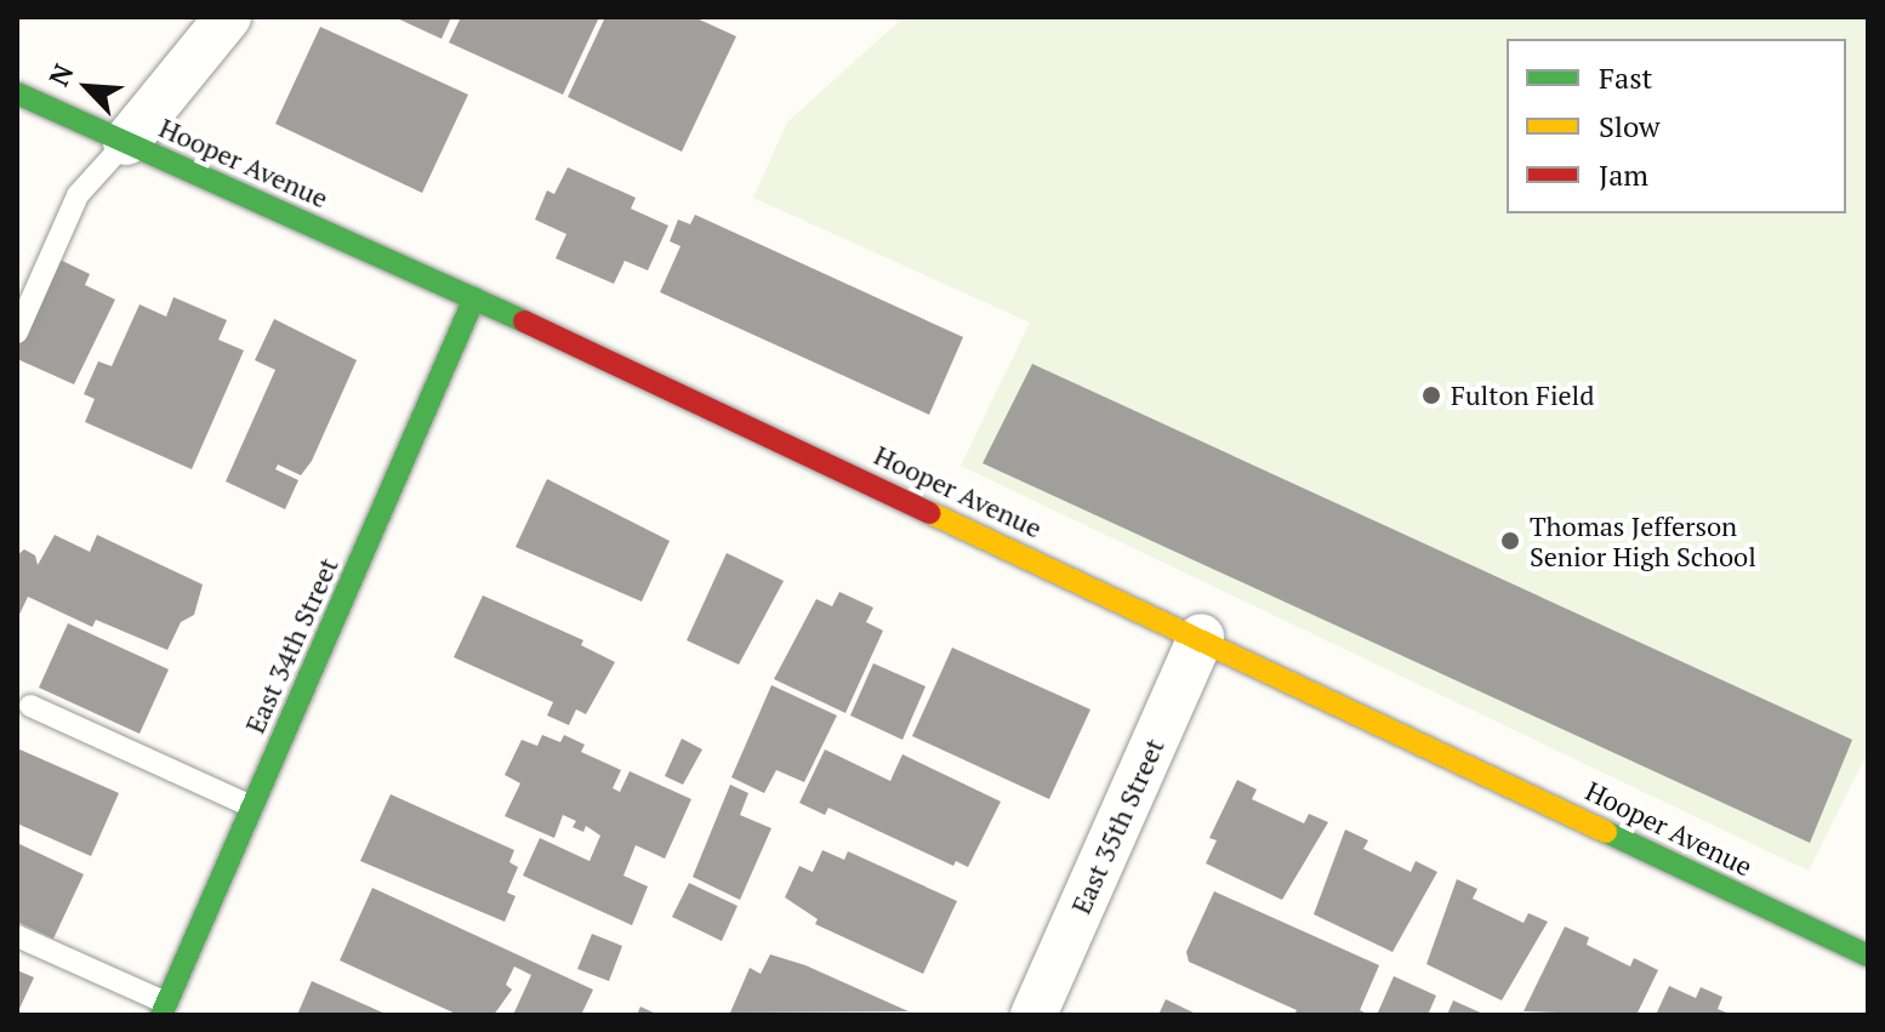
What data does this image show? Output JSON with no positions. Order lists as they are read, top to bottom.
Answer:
{
  "streets": {
    "street": ["Hooper Avenue", "East 34th Street", "East 35th Street"]
  },
  "crossings": [
    ["Hooper Avenue", "East 34th Street"],
    ["Hooper Avenue", "East 35th Street"]
  ],
  "places": ["Fulton Field", "Thomas Jefferson Senior High School"],
  "legend": ["Fast", "Slow", "Jam"],
  "north": "top left"
}
